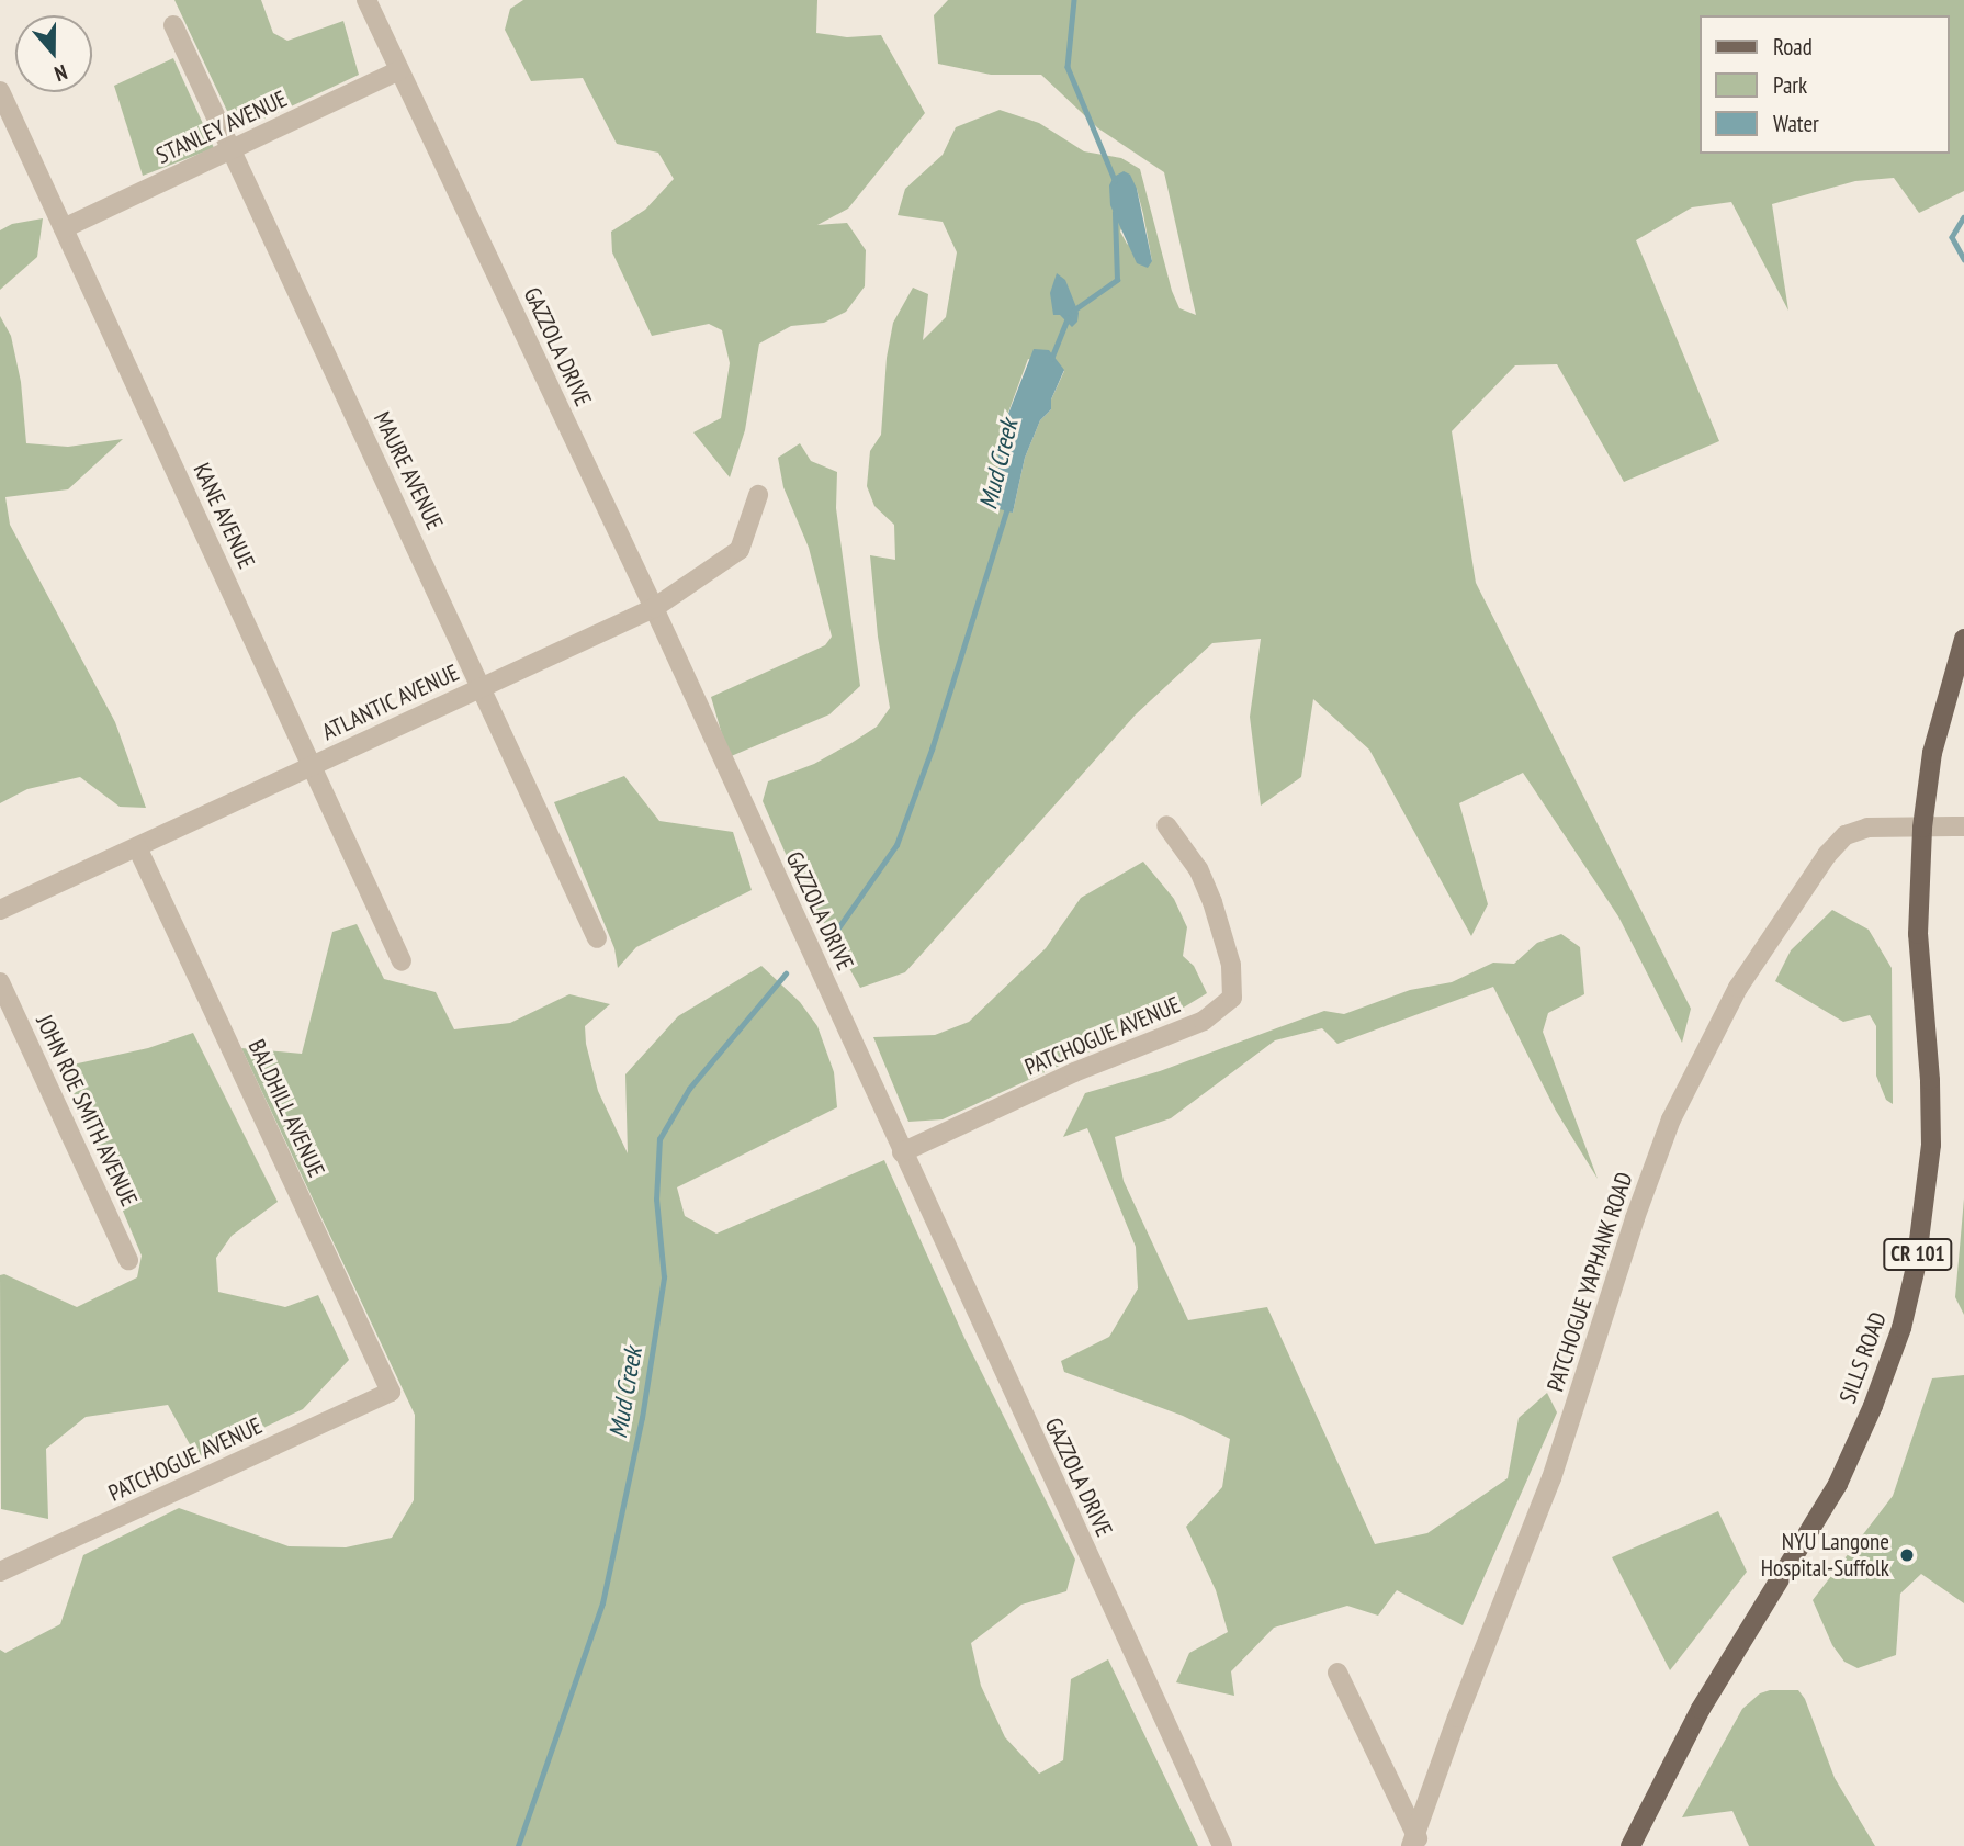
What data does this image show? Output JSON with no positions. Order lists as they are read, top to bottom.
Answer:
{
  "streets": {
    "main road": ["CR 101", "SILLS ROAD"],
    "street": [
      "STANLEY AVENUE",
      "GAZZOLA DRIVE",
      "MAURE AVENUE",
      "KANE AVENUE",
      "ATLANTIC AVENUE",
      "PATCHOGUE AVENUE",
      "BALDHILL AVENUE",
      "JOHN ROE SMITH AVENUE",
      "PATCHOGUE YAPHANK ROAD"
    ]
  },
  "crossings": [
    ["STANLEY AVENUE", "GAZZOLA DRIVE"],
    ["STANLEY AVENUE", "MAURE AVENUE"],
    ["STANLEY AVENUE", "KANE AVENUE"],
    ["GAZZOLA DRIVE", "ATLANTIC AVENUE"],
    ["GAZZOLA DRIVE", "PATCHOGUE AVENUE"],
    ["MAURE AVENUE", "ATLANTIC AVENUE"],
    ["KANE AVENUE", "ATLANTIC AVENUE"],
    ["ATLANTIC AVENUE", "BALDHILL AVENUE"],
    ["PATCHOGUE AVENUE", "BALDHILL AVENUE"],
    ["CR 101", "PATCHOGUE YAPHANK ROAD"],
    ["CR 101", "SILLS ROAD"],
    ["PATCHOGUE YAPHANK ROAD", "SILLS ROAD"]
  ],
  "water": ["Mud Creek"],
  "places": ["NYU Langone Hospital-Suffolk"],
  "legend": ["Road", "Park", "Water"],
  "north": "bottom"
}
